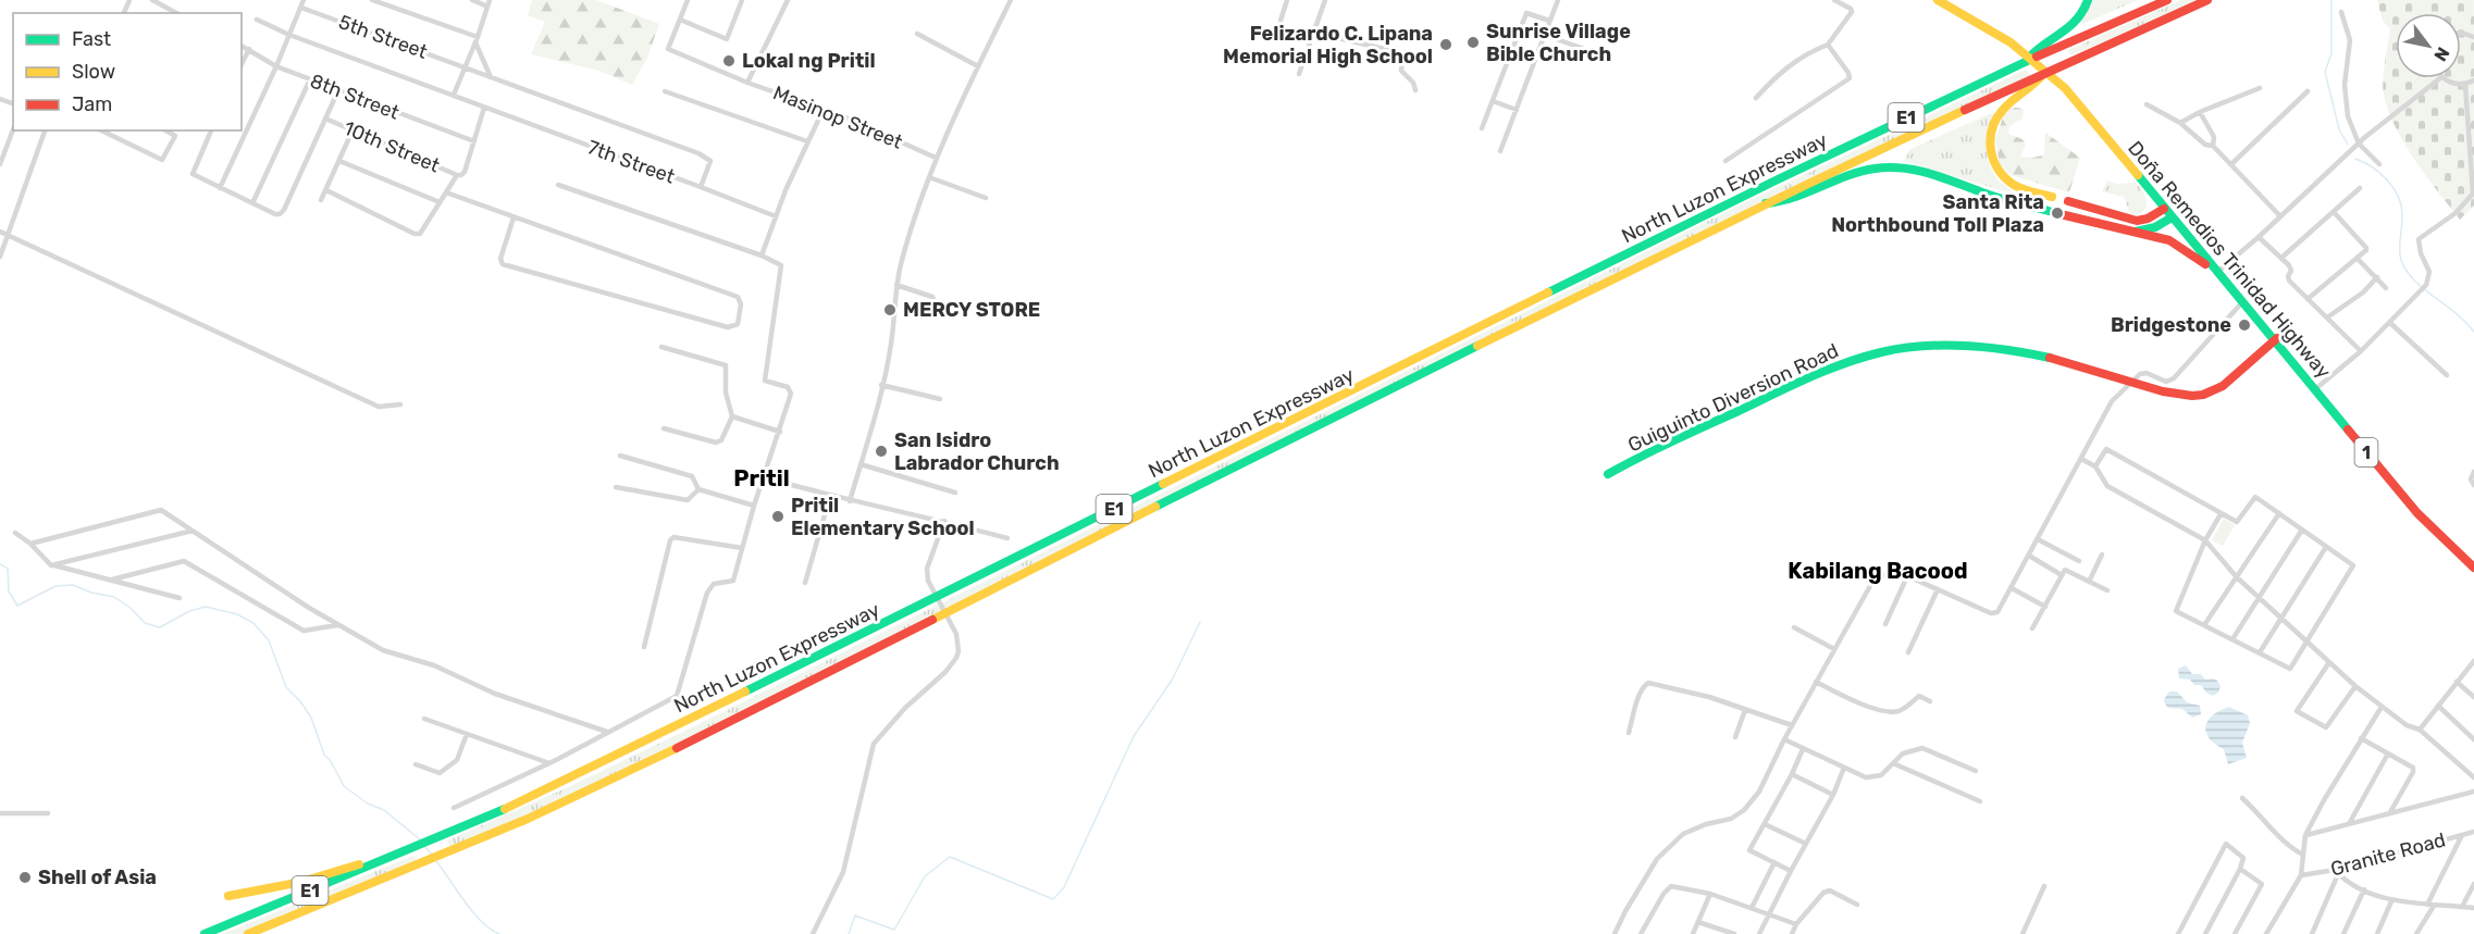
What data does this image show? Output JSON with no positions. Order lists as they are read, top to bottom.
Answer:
{
  "streets": {
    "main road": [
      "E1",
      "North Luzon Expressway",
      "Doña Remedios Trinidad Highway",
      "Guiguinto Diversion Road",
      "1"
    ],
    "street": [
      "5th Street",
      "8th Street",
      "Masinop Street",
      "10th Street",
      "7th Street",
      "Granite Road"
    ]
  },
  "crossings": [
    ["5th Street", "7th Street"]
  ],
  "districts": ["Pritil", "Kabilang Bacood"],
  "places": [
    "Sunrise Village Bible Church",
    "Felizardo C. Lipana Memorial High School",
    "Lokal ng Pritil",
    "Santa Rita Northbound Toll Plaza",
    "MERCY STORE",
    "Bridgestone",
    "San Isidro Labrador Church",
    "Pritil Elementary School",
    "Shell of Asia"
  ],
  "legend": ["Fast", "Slow", "Jam"],
  "north": "bottom right"
}
